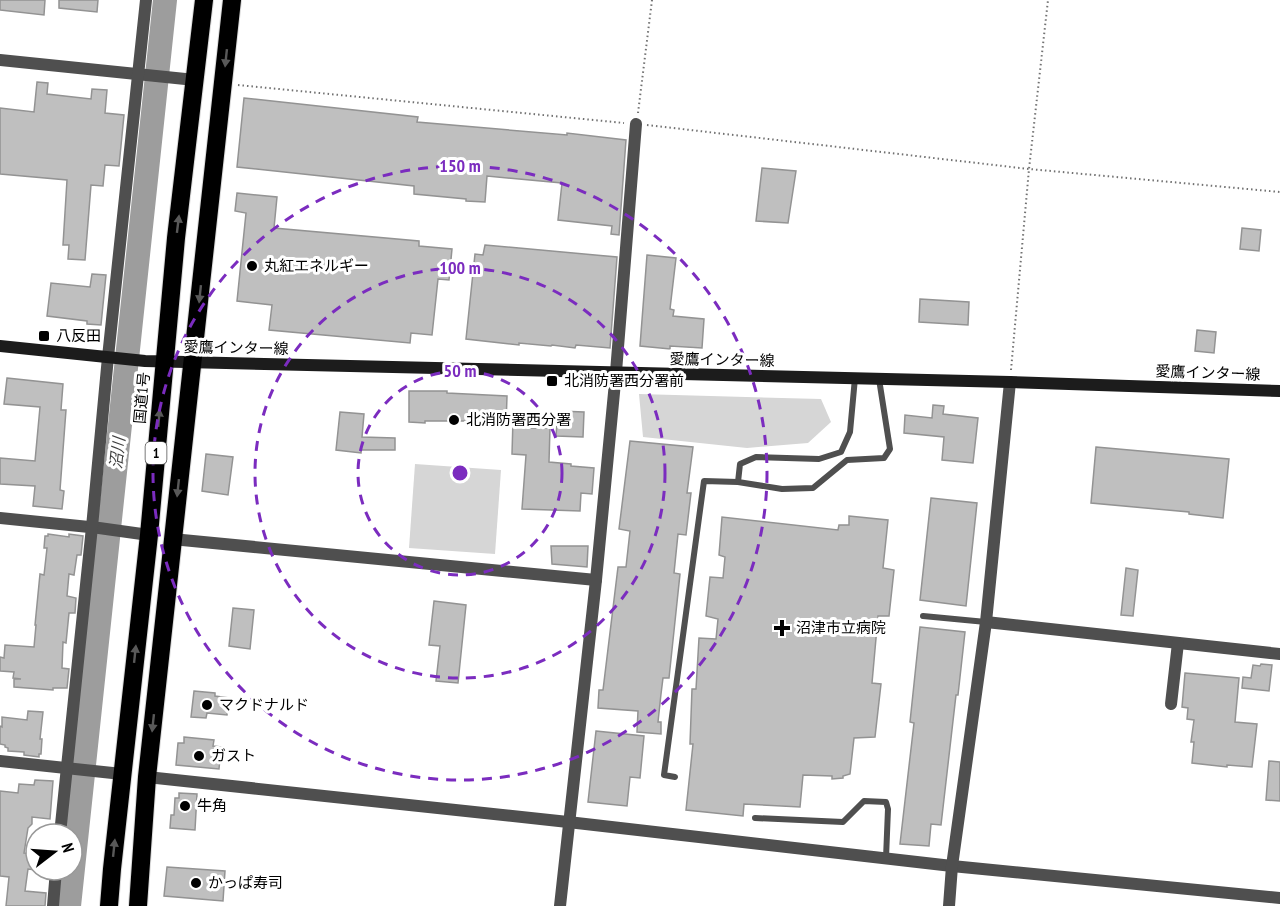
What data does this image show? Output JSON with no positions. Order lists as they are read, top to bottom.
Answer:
{
  "streets": {
    "highway": ["国道1号", "1"],
    "main road": ["愛鷹インター線"]
  },
  "crossings": [
    ["愛鷹インター線", "国道1号"],
    ["愛鷹インター線", "1"]
  ],
  "water": ["沼川"],
  "places": {
    "other": [
      "丸紅エネルギー",
      "北消防署西分署",
      "マクドナルド",
      "ガスト",
      "牛角",
      "かっぱ寿司"
    ],
    "transit": ["八反田", "北消防署西分署前"],
    "health": ["沼津市立病院"]
  },
  "north": "right",
  "rings": ["150 m", "100 m", "50 m"]
}
